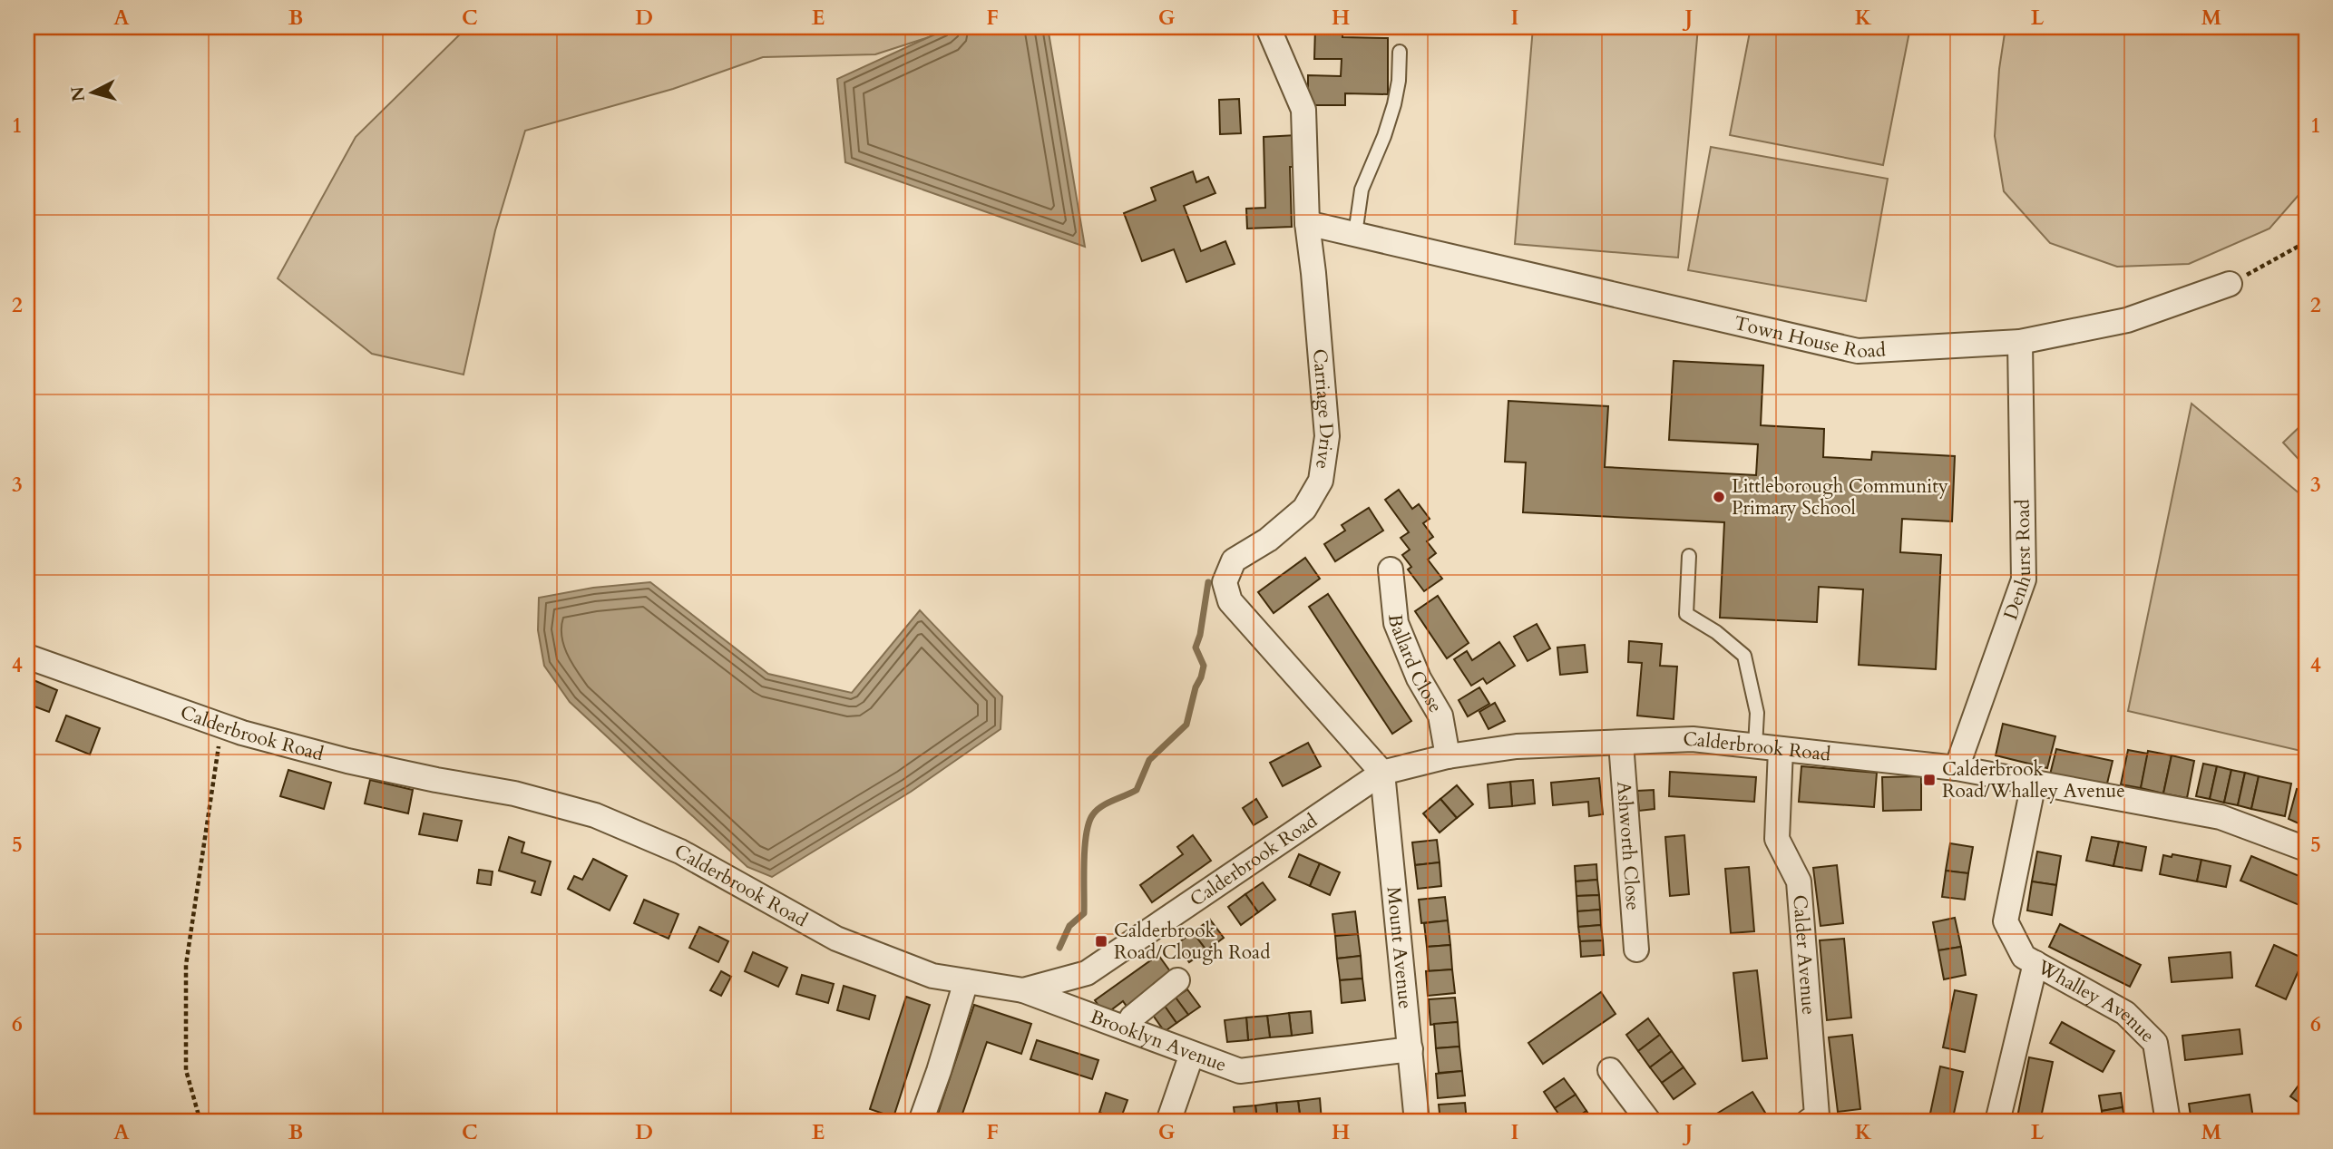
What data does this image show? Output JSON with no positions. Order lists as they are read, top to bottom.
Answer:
{
  "streets": {
    "street": [
      "Town House Road",
      "Carriage Drive",
      "Denhurst Road",
      "Ballard Close",
      "Calderbrook Road",
      "Ashworth Close",
      "Mount Avenue",
      "Calder Avenue",
      "Whalley Avenue",
      "Brooklyn Avenue"
    ]
  },
  "crossings": [
    ["Town House Road", "Carriage Drive"],
    ["Town House Road", "Denhurst Road"],
    ["Carriage Drive", "Calderbrook Road"],
    ["Carriage Drive", "Mount Avenue"],
    ["Denhurst Road", "Calderbrook Road"],
    ["Ballard Close", "Calderbrook Road"],
    ["Calderbrook Road", "Ashworth Close"],
    ["Calderbrook Road", "Mount Avenue"],
    ["Calderbrook Road", "Calder Avenue"],
    ["Calderbrook Road", "Whalley Avenue"],
    ["Calderbrook Road", "Brooklyn Avenue"],
    ["Mount Avenue", "Brooklyn Avenue"]
  ],
  "places": {
    "other": ["Littleborough Community Primary School"],
    "transit": ["Calderbrook Road/Whalley Avenue", "Calderbrook Road/Clough Road"]
  },
  "north": "left",
  "grid": {
    "columns": [
      "A",
      "B",
      "C",
      "D",
      "E",
      "F",
      "G",
      "H",
      "I",
      "J",
      "K",
      "L",
      "M"
    ],
    "rows": [
      "1",
      "2",
      "3",
      "4",
      "5",
      "6"
    ]
  }
}
